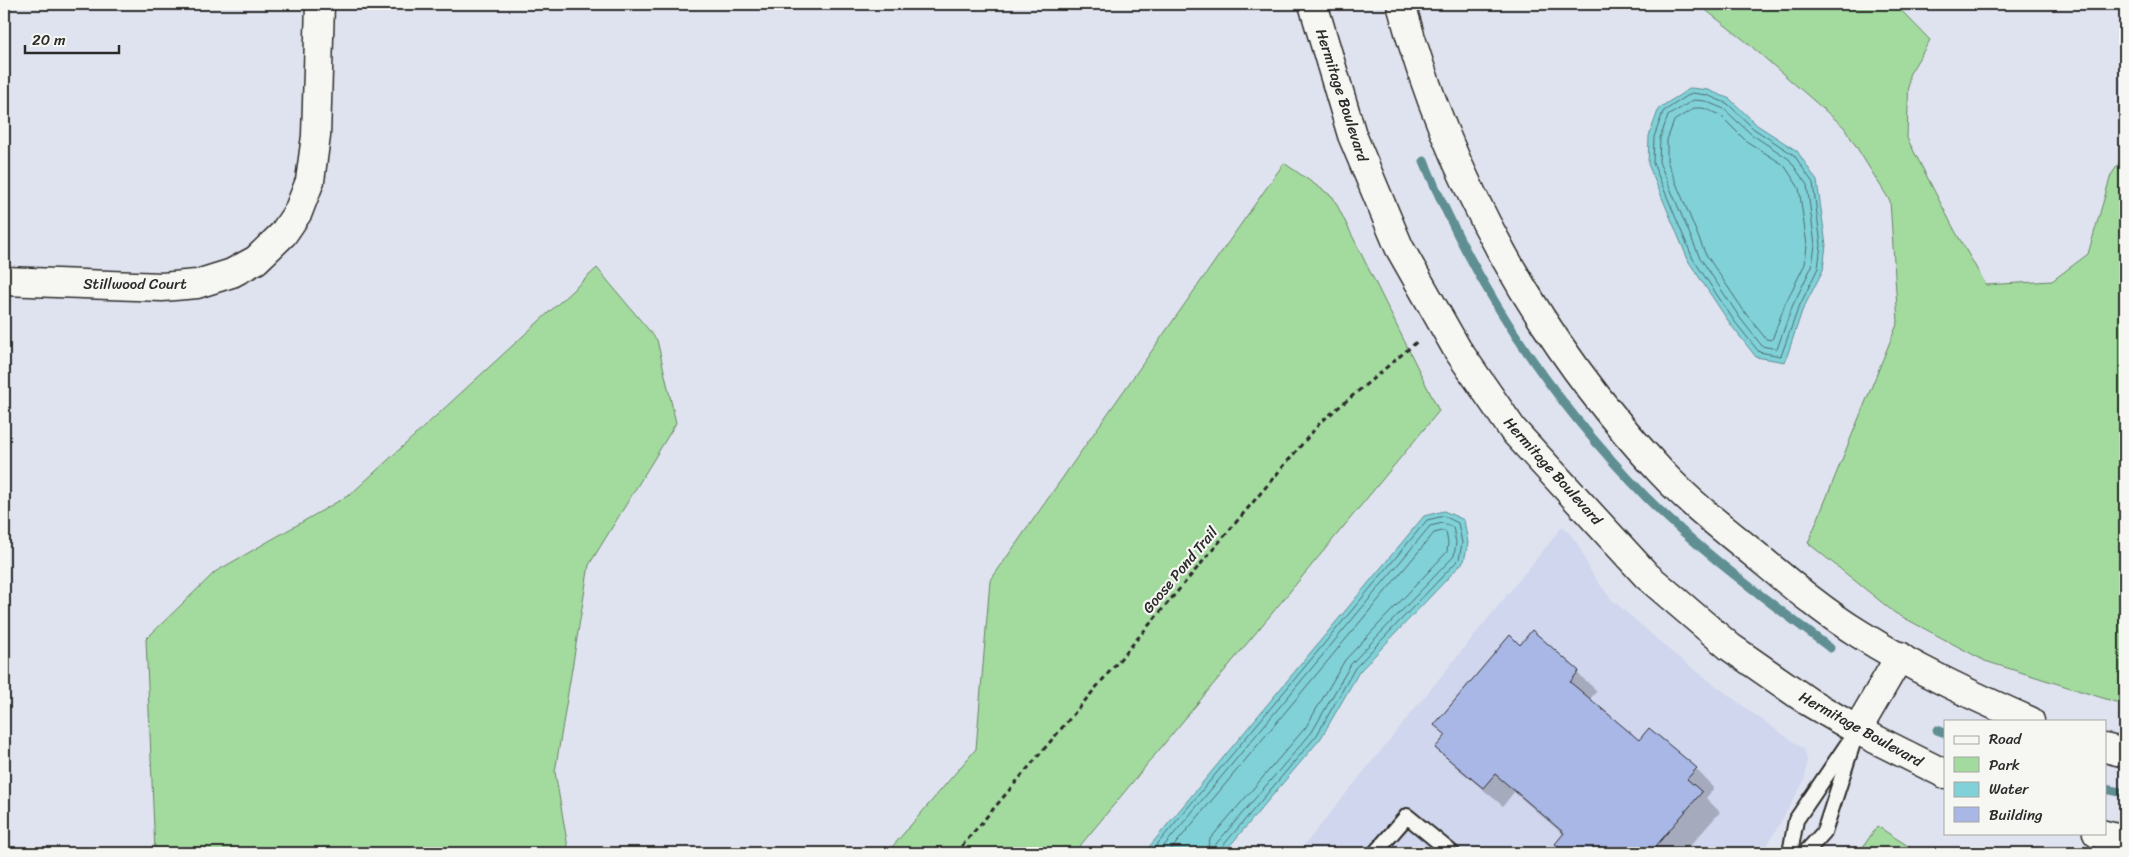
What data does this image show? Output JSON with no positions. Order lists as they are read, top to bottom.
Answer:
{
  "streets": {
    "street": ["Hermitage Boulevard", "Stillwood Court"],
    "path": ["Goose Pond Trail"]
  },
  "crossings": [
    ["Hermitage Boulevard", "Goose Pond Trail"]
  ],
  "legend": [
    "Road",
    "Park",
    "Water",
    "Building"
  ],
  "scale_bar": "20 m"
}
